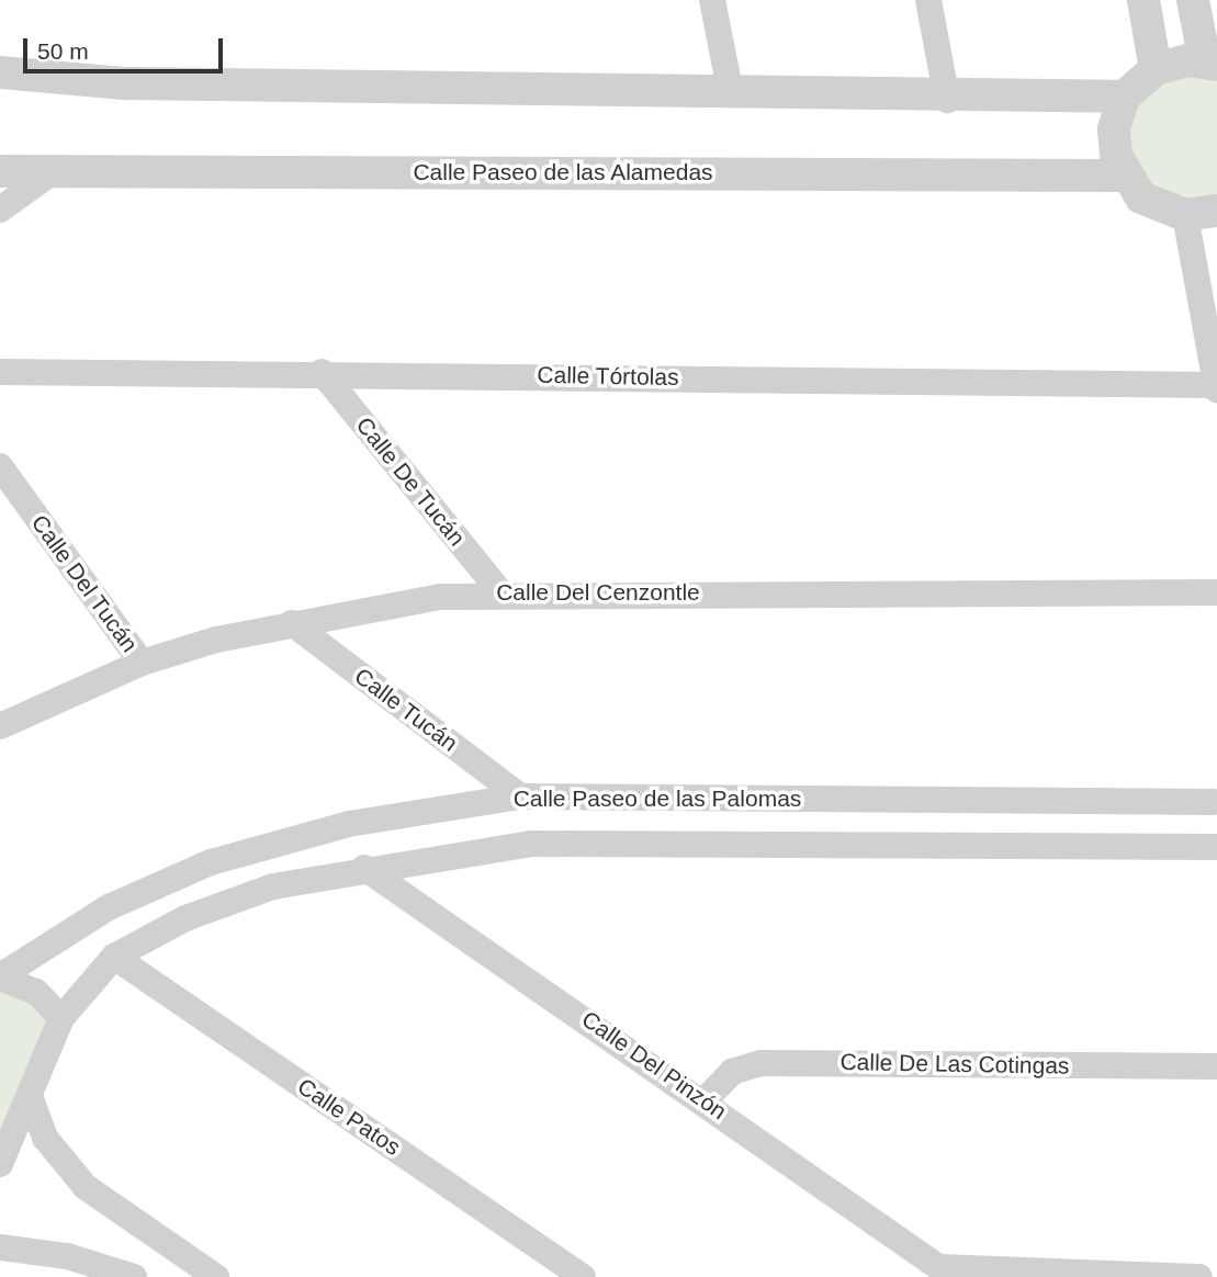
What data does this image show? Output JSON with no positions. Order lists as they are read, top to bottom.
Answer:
{
  "streets": {
    "street": [
      "Calle Paseo de las Alamedas",
      "Calle Tórtolas",
      "Calle De Tucán",
      "Calle Del Tucán",
      "Calle Del Cenzontle",
      "Calle Tucán",
      "Calle Paseo de las Palomas",
      "Calle De Las Cotingas",
      "Calle Del Pinzón",
      "Calle Patos"
    ]
  },
  "crossings": [
    ["Calle Tórtolas", "Calle De Tucán"],
    ["Calle De Tucán", "Calle Del Cenzontle"],
    ["Calle Del Tucán", "Calle Del Cenzontle"],
    ["Calle Del Cenzontle", "Calle Tucán"],
    ["Calle Tucán", "Calle Paseo de las Palomas"],
    ["Calle Paseo de las Palomas", "Calle Del Pinzón"],
    ["Calle Paseo de las Palomas", "Calle Patos"],
    ["Calle De Las Cotingas", "Calle Del Pinzón"]
  ],
  "scale_bar": "50 m"
}
